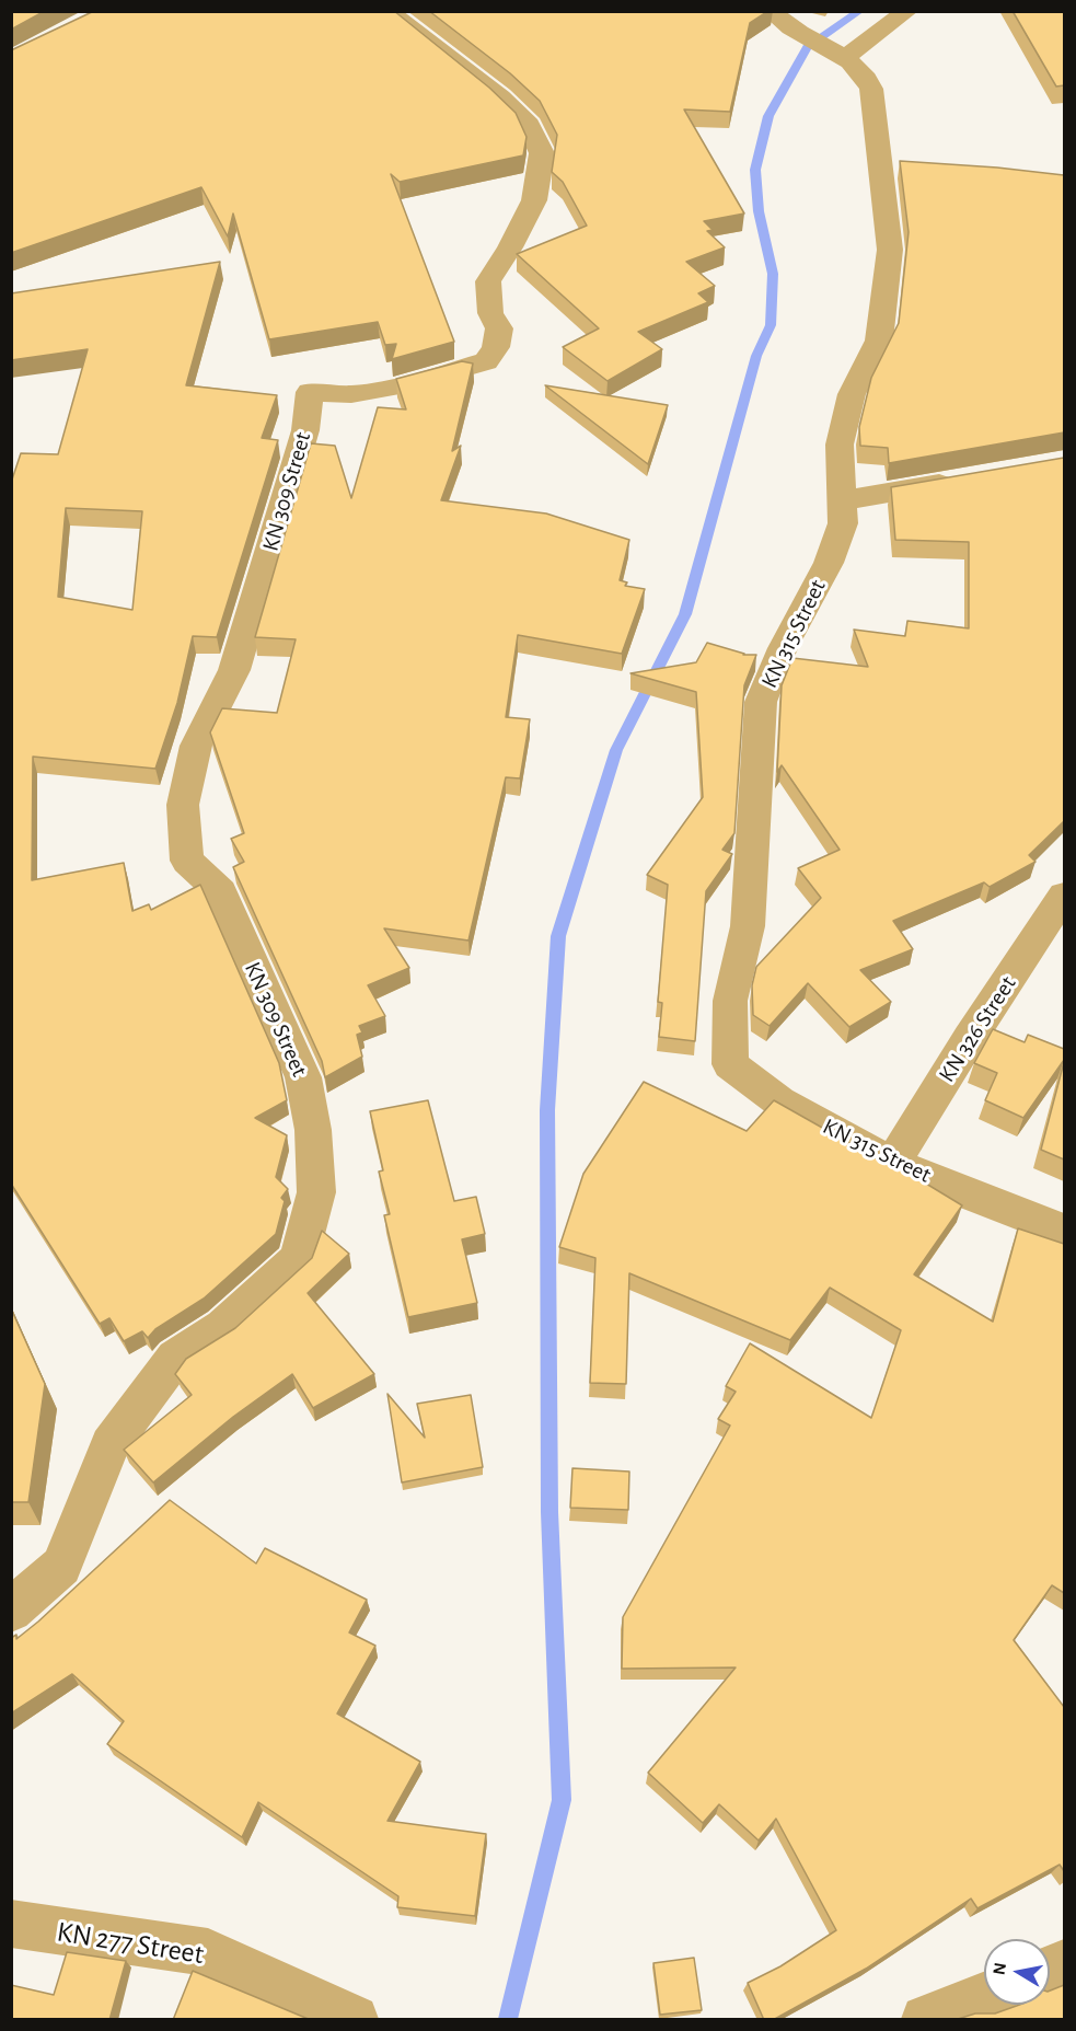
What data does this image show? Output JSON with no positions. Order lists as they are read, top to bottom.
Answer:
{
  "streets": {
    "street": [
      "KN 309 Street",
      "KN 315 Street",
      "KN 326 Street",
      "KN 277 Street"
    ]
  },
  "crossings": [
    ["KN 315 Street", "KN 326 Street"]
  ],
  "north": "left"
}
